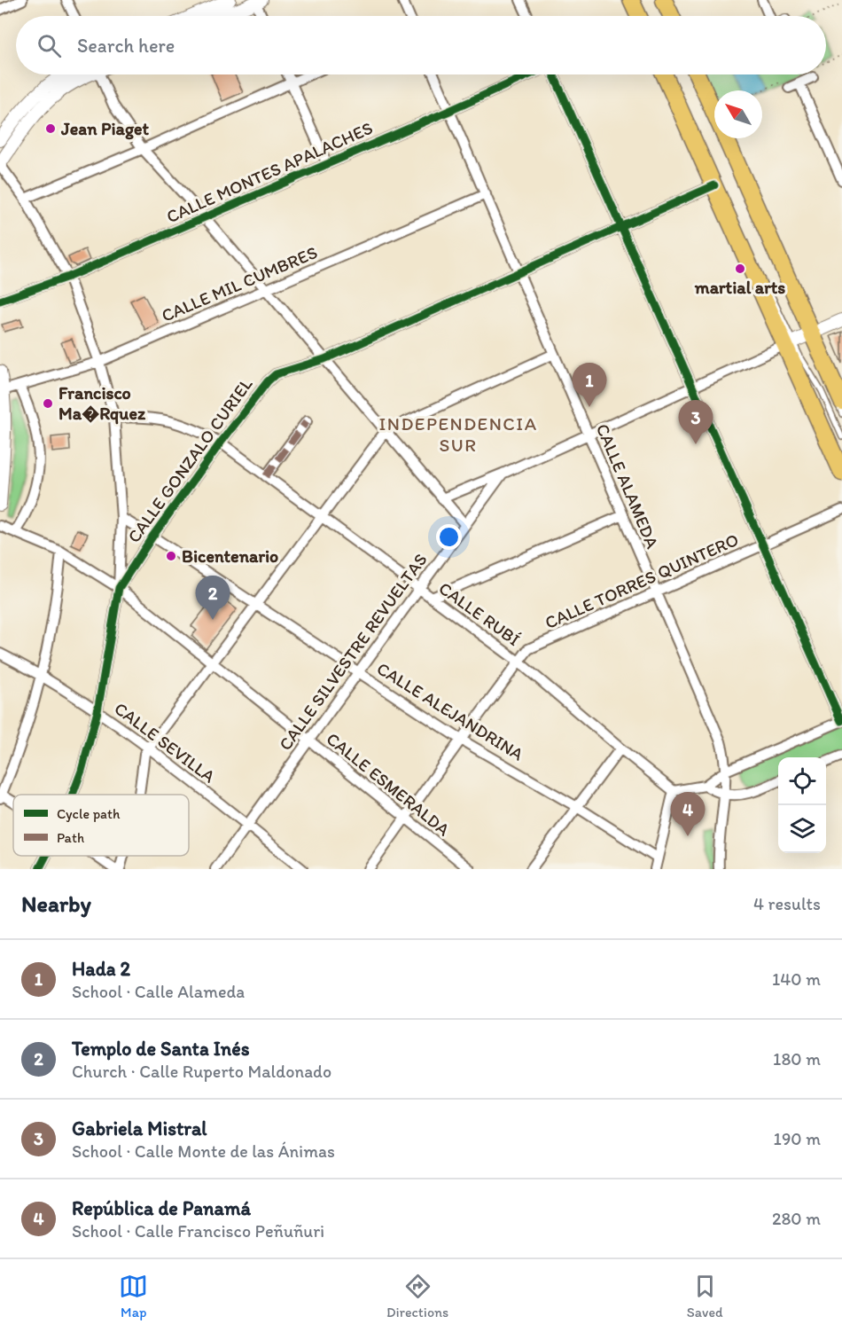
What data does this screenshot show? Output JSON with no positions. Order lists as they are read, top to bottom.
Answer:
{
  "streets": {
    "street": [
      "CALLE MONTES APALACHES",
      "CALLE MIL CUMBRES",
      "CALLE GONZALO CURIEL",
      "CALLE ALAMEDA",
      "CALLE TORRES QUINTERO",
      "CALLE RUBÍ",
      "CALLE SILVESTRE REVUELTAS",
      "CALLE ALEJANDRINA",
      "CALLE SEVILLA",
      "CALLE ESMERALDA"
    ]
  },
  "crossings": [
    ["CALLE MONTES APALACHES", "CALLE ALAMEDA"],
    ["CALLE MIL CUMBRES", "CALLE ALAMEDA"],
    ["CALLE GONZALO CURIEL", "CALLE ALAMEDA"],
    ["CALLE GONZALO CURIEL", "CALLE RUBÍ"],
    ["CALLE GONZALO CURIEL", "CALLE ALEJANDRINA"],
    ["CALLE GONZALO CURIEL", "CALLE SEVILLA"],
    ["CALLE GONZALO CURIEL", "CALLE ESMERALDA"],
    ["CALLE ALAMEDA", "CALLE TORRES QUINTERO"],
    ["CALLE ALAMEDA", "CALLE SILVESTRE REVUELTAS"],
    ["CALLE TORRES QUINTERO", "CALLE RUBÍ"],
    ["CALLE TORRES QUINTERO", "CALLE ALEJANDRINA"],
    ["CALLE TORRES QUINTERO", "CALLE ESMERALDA"],
    ["CALLE RUBÍ", "CALLE SILVESTRE REVUELTAS"],
    ["CALLE SILVESTRE REVUELTAS", "CALLE ALEJANDRINA"],
    ["CALLE SILVESTRE REVUELTAS", "CALLE SEVILLA"],
    ["CALLE SILVESTRE REVUELTAS", "CALLE ESMERALDA"]
  ],
  "districts": ["INDEPENDENCIA SUR"],
  "places": [
    "Jean Piaget",
    "martial arts",
    "Francisco Ma�Rquez",
    "Bicentenario"
  ],
  "legend": ["Cycle path", "Path"],
  "north": "top left",
  "page": {
    "search": "Search here",
    "pins": [
      "1",
      "3",
      "2",
      "4"
    ],
    "heading": ["Nearby", "4 results"],
    "list": [
      {
        "mark": "1",
        "name": "Hada 2",
        "note": "School · Calle Alameda",
        "value": "140 m"
      },
      {
        "mark": "2",
        "name": "Templo de Santa Inés",
        "note": "Church · Calle Ruperto Maldonado",
        "value": "180 m"
      },
      {
        "mark": "3",
        "name": "Gabriela Mistral",
        "note": "School · Calle Monte de las Ánimas",
        "value": "190 m"
      },
      {
        "mark": "4",
        "name": "República de Panamá",
        "note": "School · Calle Francisco Peñuñuri",
        "value": "280 m"
      }
    ],
    "nav": ["Map", "Directions", "Saved"]
  }
}
